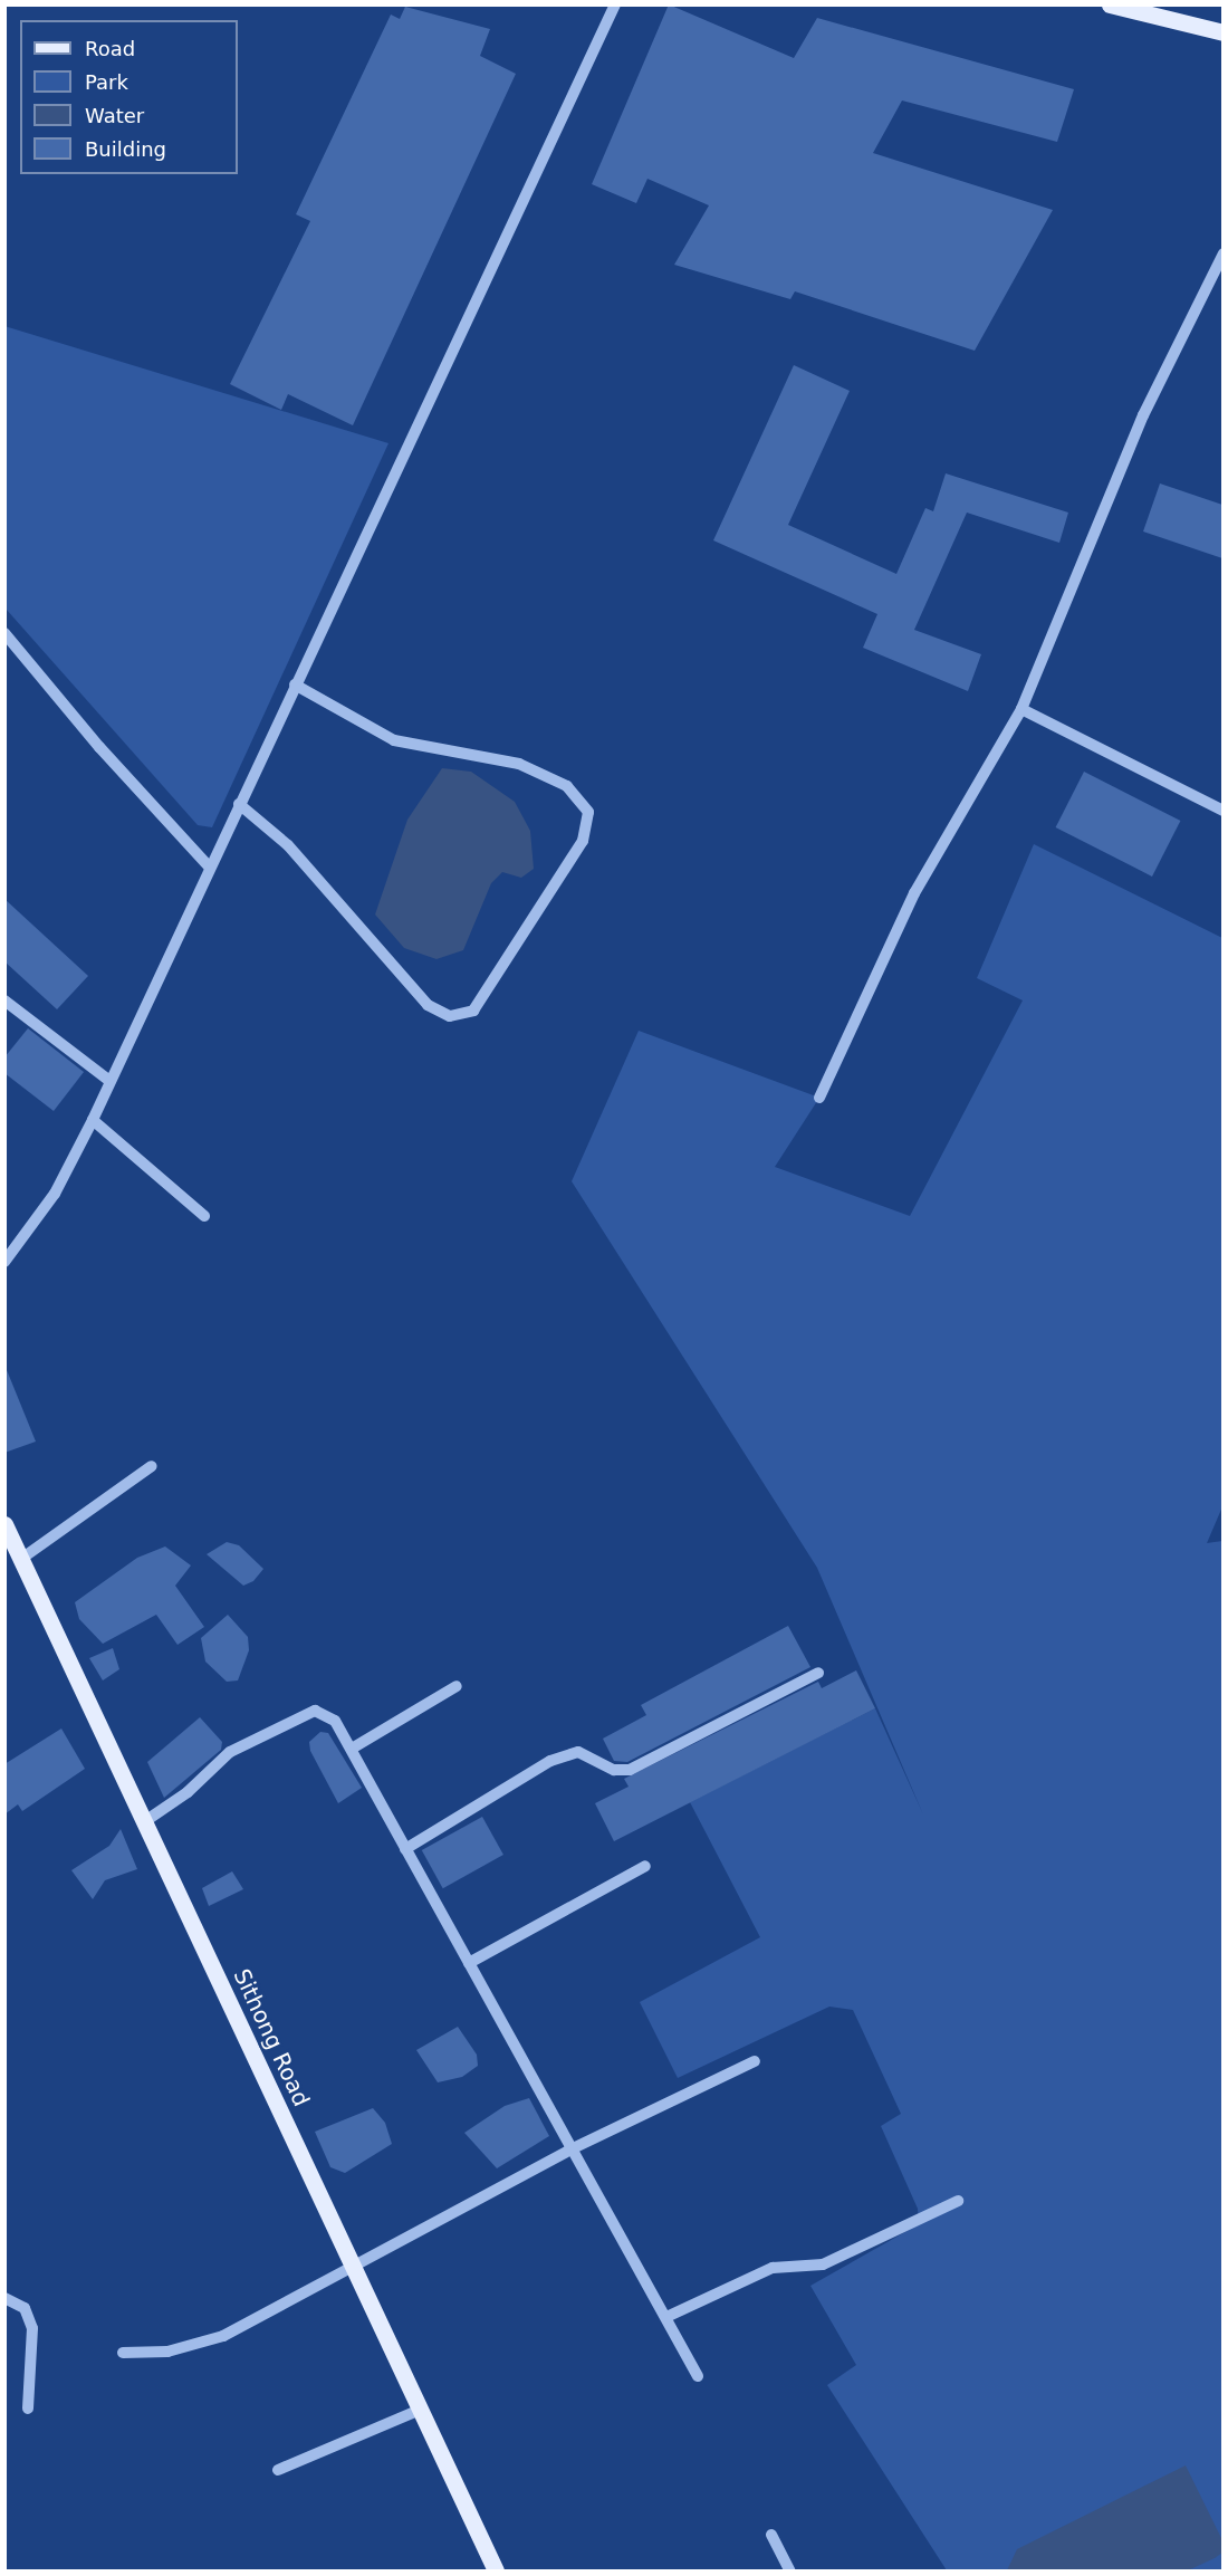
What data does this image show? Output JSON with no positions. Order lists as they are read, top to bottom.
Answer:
{
  "streets": {
    "main road": ["Sithong Road"]
  },
  "legend": [
    "Road",
    "Park",
    "Water",
    "Building"
  ]
}
